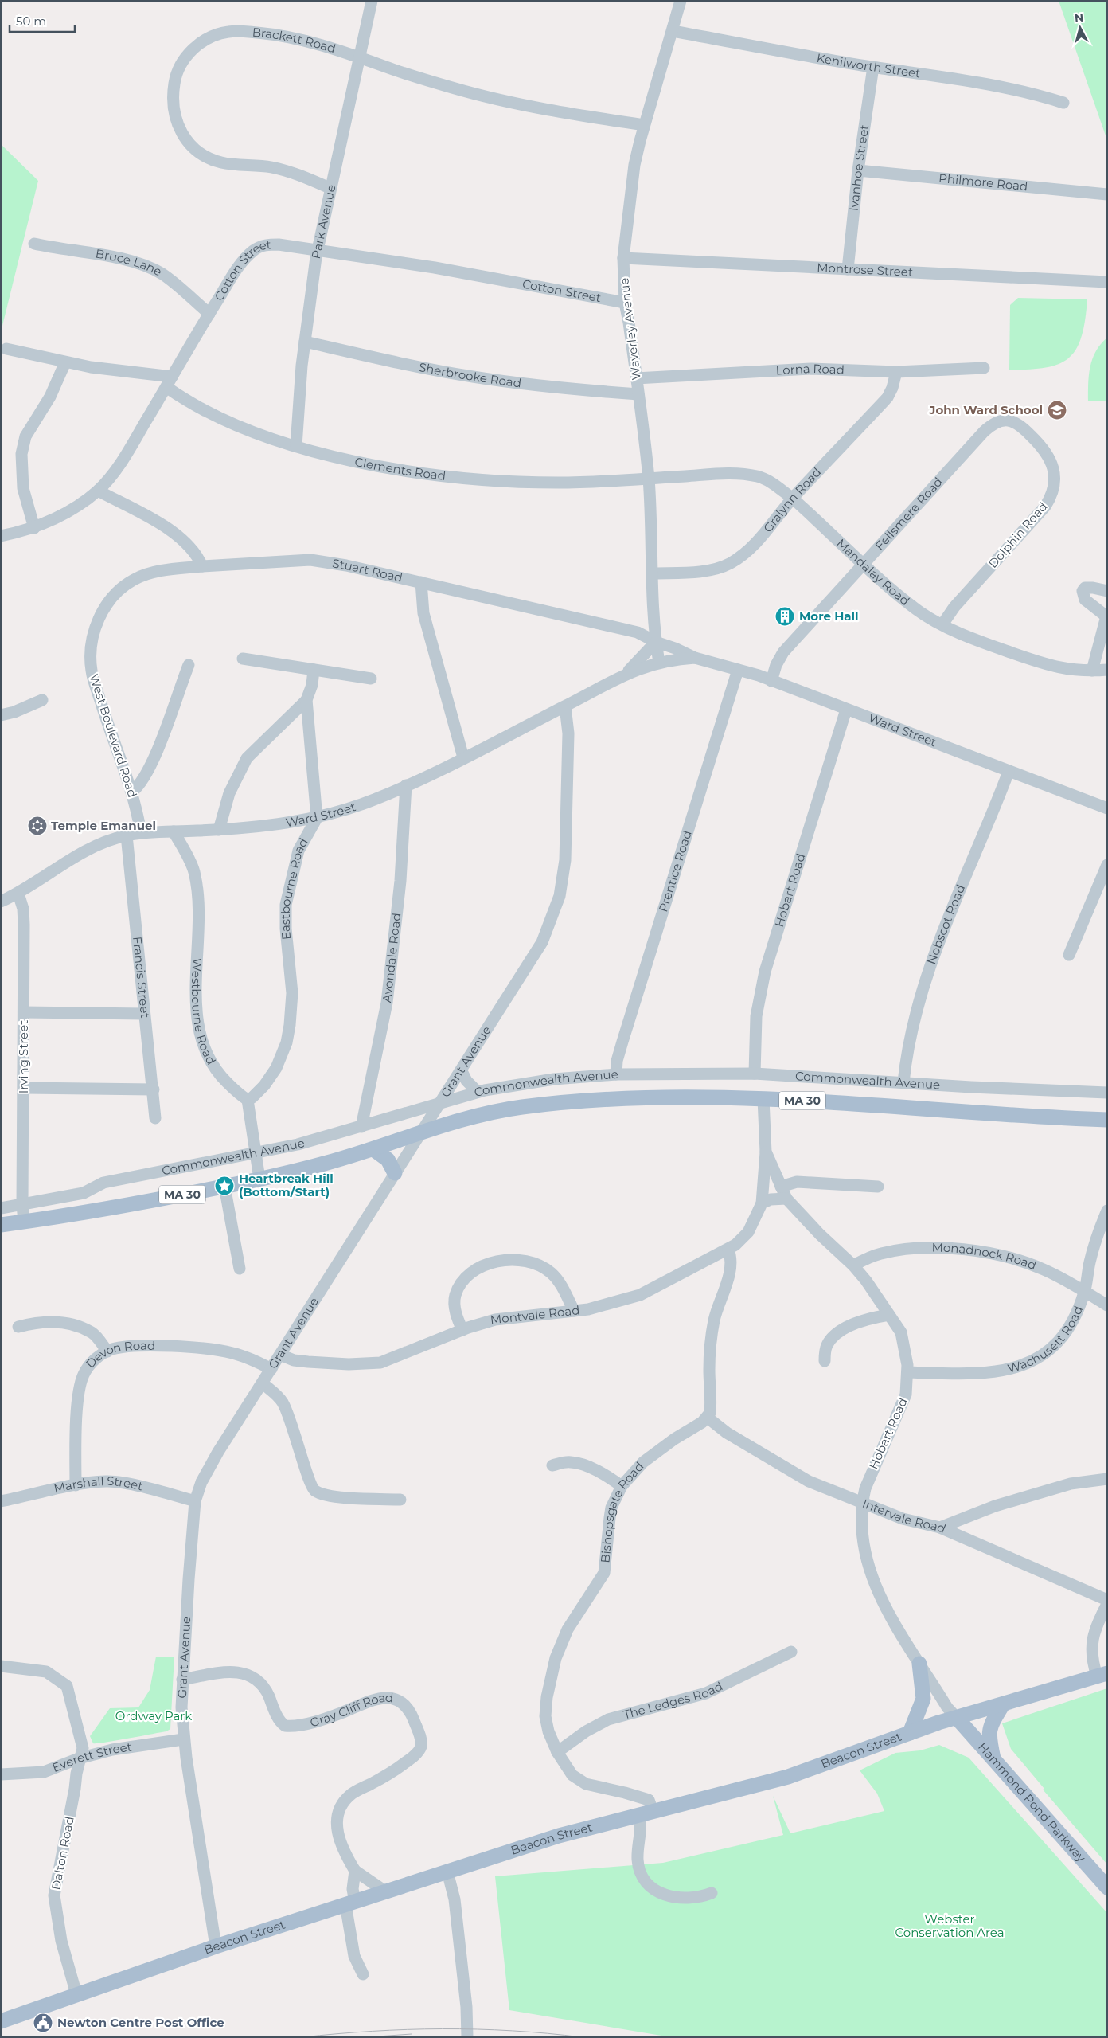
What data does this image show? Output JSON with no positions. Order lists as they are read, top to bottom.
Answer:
{
  "streets": {
    "main road": [
      "Commonwealth Avenue",
      "MA 30",
      "Beacon Street",
      "Hammond Pond Parkway"
    ],
    "street": [
      "Brackett Road",
      "Kenilworth Street",
      "Ivanhoe Street",
      "Philmore Road",
      "Park Avenue",
      "Bruce Lane",
      "Montrose Street",
      "Cotton Street",
      "Waverley Avenue",
      "Lorna Road",
      "Sherbrooke Road",
      "Clements Road",
      "Gralynn Road",
      "Fellsmere Road",
      "Dolphin Road",
      "Stuart Road",
      "Mandalay Road",
      "Ward Street",
      "West Boulevard Road",
      "Prentice Road",
      "Hobart Road",
      "Eastbourne Road",
      "Nobscot Road",
      "Avondale Road",
      "Francis Street",
      "Westbourne Road",
      "Irving Street",
      "Grant Avenue",
      "Monadnock Road",
      "Montvale Road",
      "Wachusett Road",
      "Devon Road",
      "Marshall Street",
      "Bishopsgate Road",
      "Intervale Road",
      "The Ledges Road",
      "Gray Cliff Road",
      "Everett Street",
      "Dalton Road"
    ]
  },
  "crossings": [
    ["Brackett Road", "Park Avenue"],
    ["Brackett Road", "Waverley Avenue"],
    ["Kenilworth Street", "Ivanhoe Street"],
    ["Kenilworth Street", "Waverley Avenue"],
    ["Ivanhoe Street", "Philmore Road"],
    ["Ivanhoe Street", "Montrose Street"],
    ["Park Avenue", "Cotton Street"],
    ["Park Avenue", "Sherbrooke Road"],
    ["Park Avenue", "Clements Road"],
    ["Bruce Lane", "Cotton Street"],
    ["Montrose Street", "Waverley Avenue"],
    ["Cotton Street", "Waverley Avenue"],
    ["Cotton Street", "Clements Road"],
    ["Waverley Avenue", "Lorna Road"],
    ["Waverley Avenue", "Sherbrooke Road"],
    ["Waverley Avenue", "Clements Road"],
    ["Waverley Avenue", "Gralynn Road"],
    ["Waverley Avenue", "Stuart Road"],
    ["Waverley Avenue", "Mandalay Road"],
    ["Waverley Avenue", "Ward Street"],
    ["Lorna Road", "Gralynn Road"],
    ["Clements Road", "Mandalay Road"],
    ["Gralynn Road", "Mandalay Road"],
    ["Fellsmere Road", "Dolphin Road"],
    ["Fellsmere Road", "Mandalay Road"],
    ["Fellsmere Road", "Ward Street"],
    ["Dolphin Road", "Mandalay Road"],
    ["Stuart Road", "Ward Street"],
    ["Stuart Road", "West Boulevard Road"],
    ["Ward Street", "West Boulevard Road"],
    ["Ward Street", "Prentice Road"],
    ["Ward Street", "Hobart Road"],
    ["Ward Street", "Eastbourne Road"],
    ["Ward Street", "Nobscot Road"],
    ["Ward Street", "Avondale Road"],
    ["Ward Street", "Francis Street"],
    ["Ward Street", "Westbourne Road"],
    ["Ward Street", "Irving Street"],
    ["Ward Street", "Grant Avenue"],
    ["Prentice Road", "Commonwealth Avenue"],
    ["Hobart Road", "Commonwealth Avenue"],
    ["Hobart Road", "Monadnock Road"],
    ["Hobart Road", "Montvale Road"],
    ["Hobart Road", "Wachusett Road"],
    ["Hobart Road", "Intervale Road"],
    ["Hobart Road", "Beacon Street"],
    ["Hobart Road", "Hammond Pond Parkway"],
    ["Eastbourne Road", "Westbourne Road"],
    ["Nobscot Road", "Commonwealth Avenue"],
    ["Avondale Road", "Commonwealth Avenue"],
    ["Irving Street", "Commonwealth Avenue"],
    ["Grant Avenue", "Commonwealth Avenue"],
    ["Grant Avenue", "Montvale Road"],
    ["Grant Avenue", "Devon Road"],
    ["Grant Avenue", "Marshall Street"],
    ["Grant Avenue", "Gray Cliff Road"],
    ["Grant Avenue", "Beacon Street"],
    ["Grant Avenue", "Everett Street"],
    ["Monadnock Road", "Wachusett Road"],
    ["Devon Road", "Marshall Street"],
    ["Bishopsgate Road", "Intervale Road"],
    ["Bishopsgate Road", "The Ledges Road"],
    ["Bishopsgate Road", "Beacon Street"],
    ["Gray Cliff Road", "Beacon Street"],
    ["Beacon Street", "Hammond Pond Parkway"],
    ["Beacon Street", "Dalton Road"],
    ["Everett Street", "Dalton Road"]
  ],
  "parks": ["Ordway Park", "Webster Conservation Area"],
  "places": {
    "school or university": ["John Ward School"],
    "building": ["More Hall"],
    "synagogue": ["Temple Emanuel"],
    "place": ["Heartbreak Hill (Bottom/Start)"],
    "public building": ["Newton Centre Post Office"]
  },
  "scale_bar": "50 m",
  "north": "top"
}
